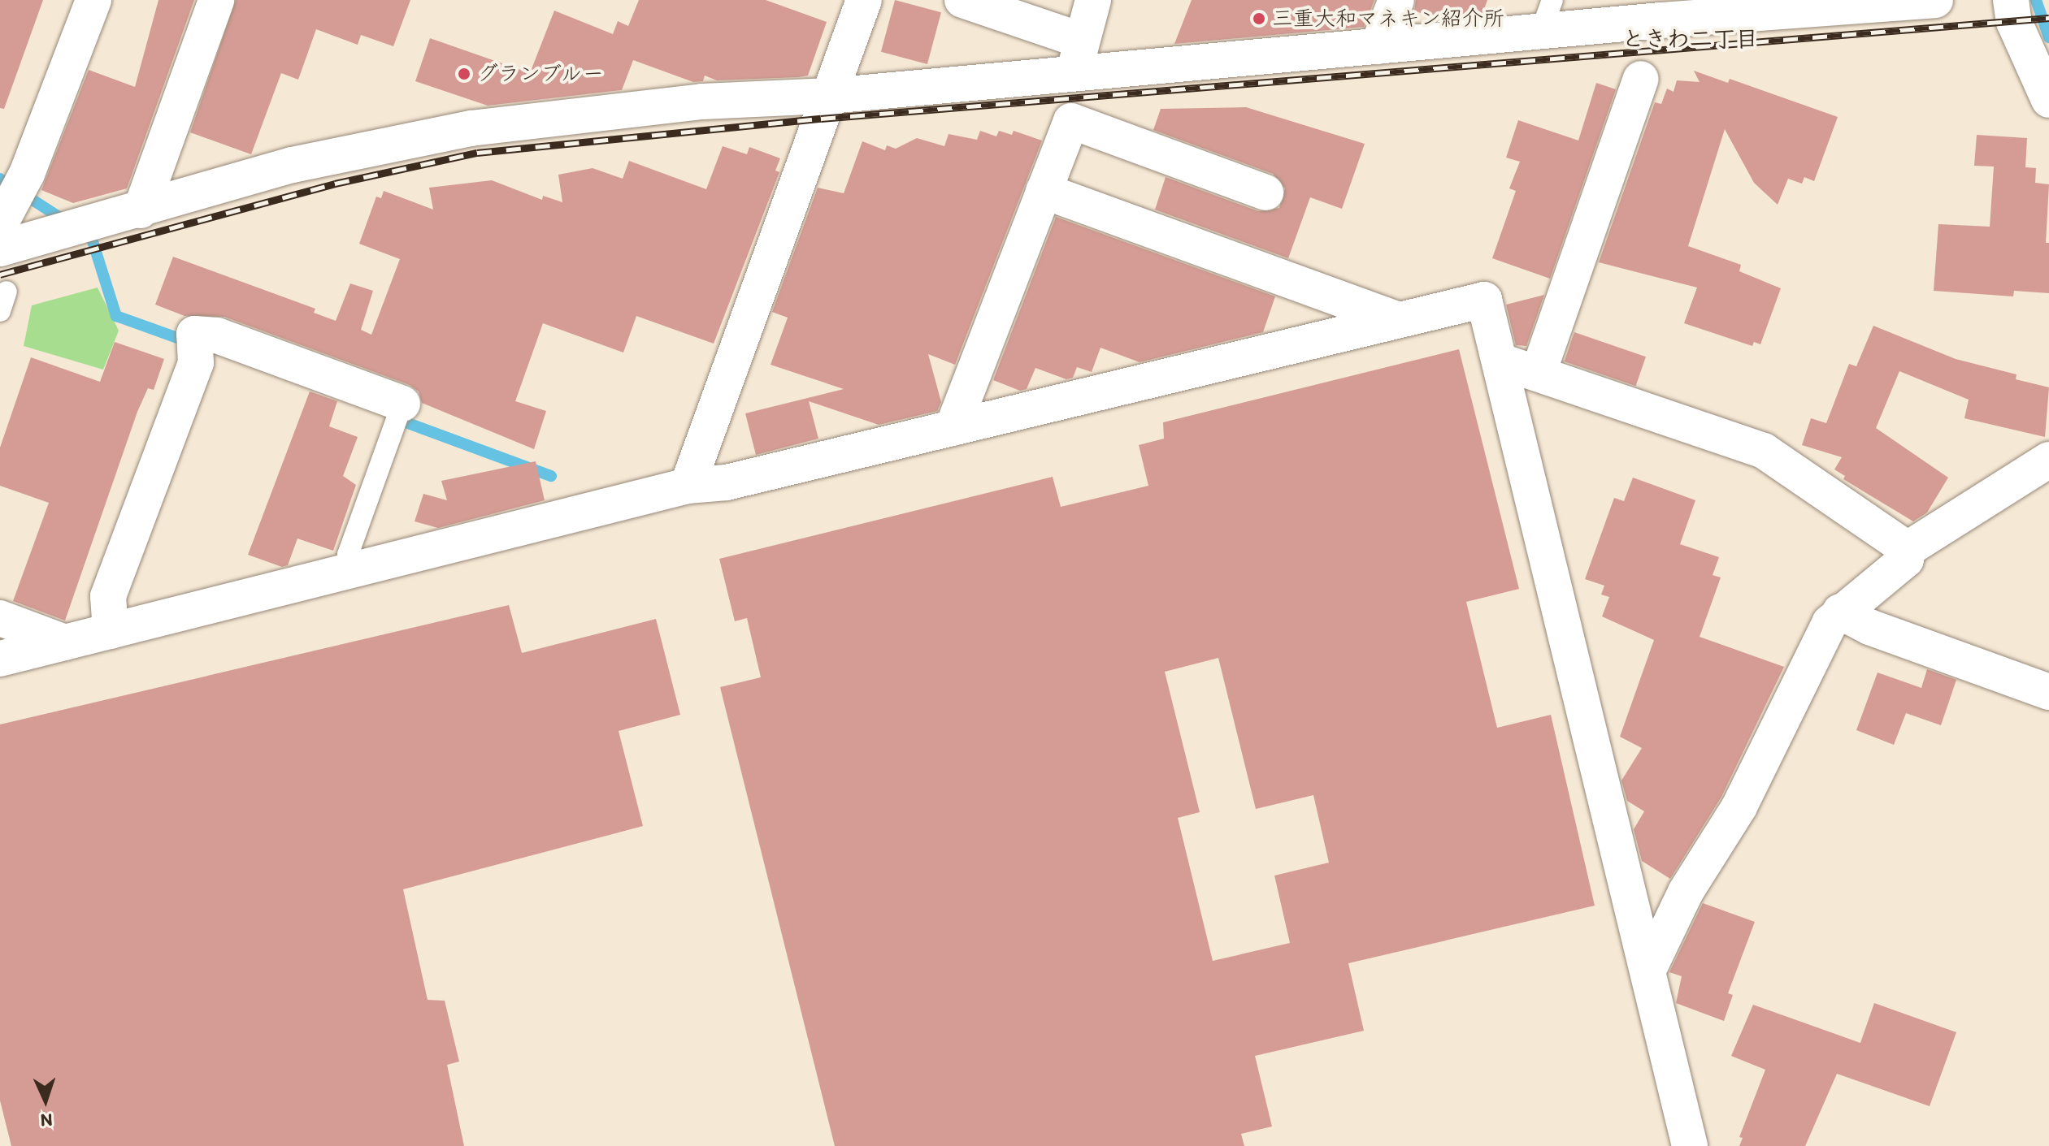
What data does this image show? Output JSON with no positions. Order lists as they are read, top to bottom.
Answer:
{
  "districts": ["ときわ二丁目"],
  "places": ["三重大和マネキン紹介所", "グランブルー"],
  "north": "bottom"
}
